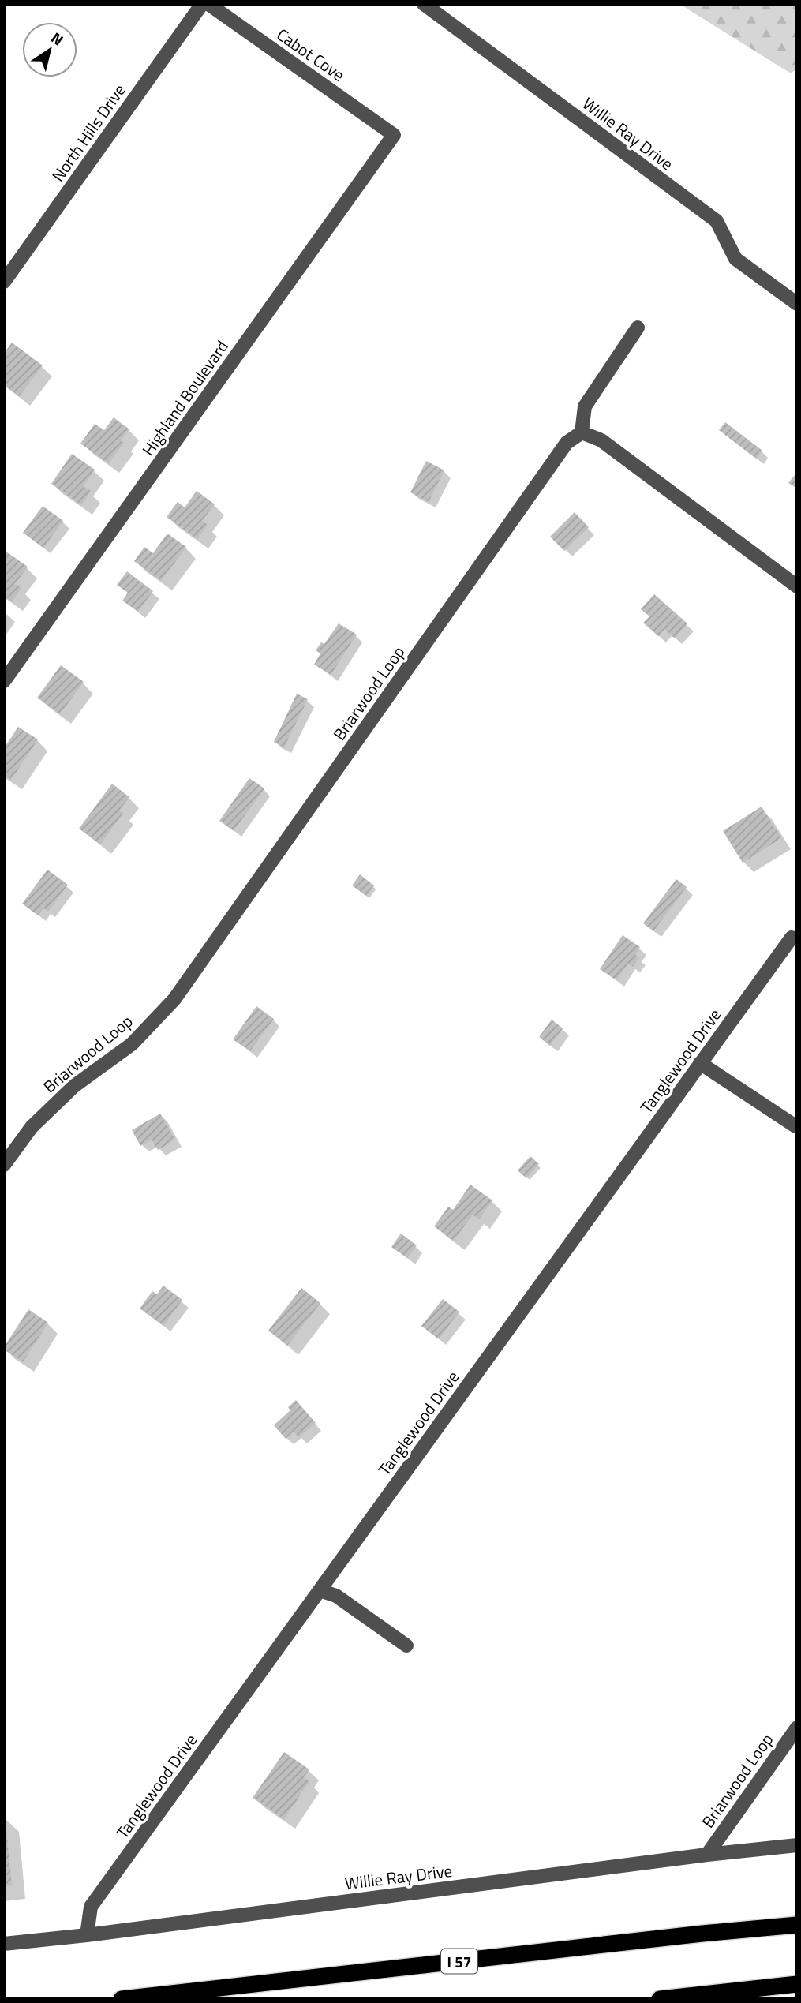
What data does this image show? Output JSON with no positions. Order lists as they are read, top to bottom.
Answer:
{
  "streets": {
    "highway": ["I 57"],
    "street": [
      "Cabot Cove",
      "North Hills Drive",
      "Willie Ray Drive",
      "Highland Boulevard",
      "Briarwood Loop",
      "Tanglewood Drive"
    ]
  },
  "crossings": [
    ["Cabot Cove", "Highland Boulevard"],
    ["Willie Ray Drive", "Briarwood Loop"],
    ["Willie Ray Drive", "Tanglewood Drive"]
  ],
  "north": "top right"
}
